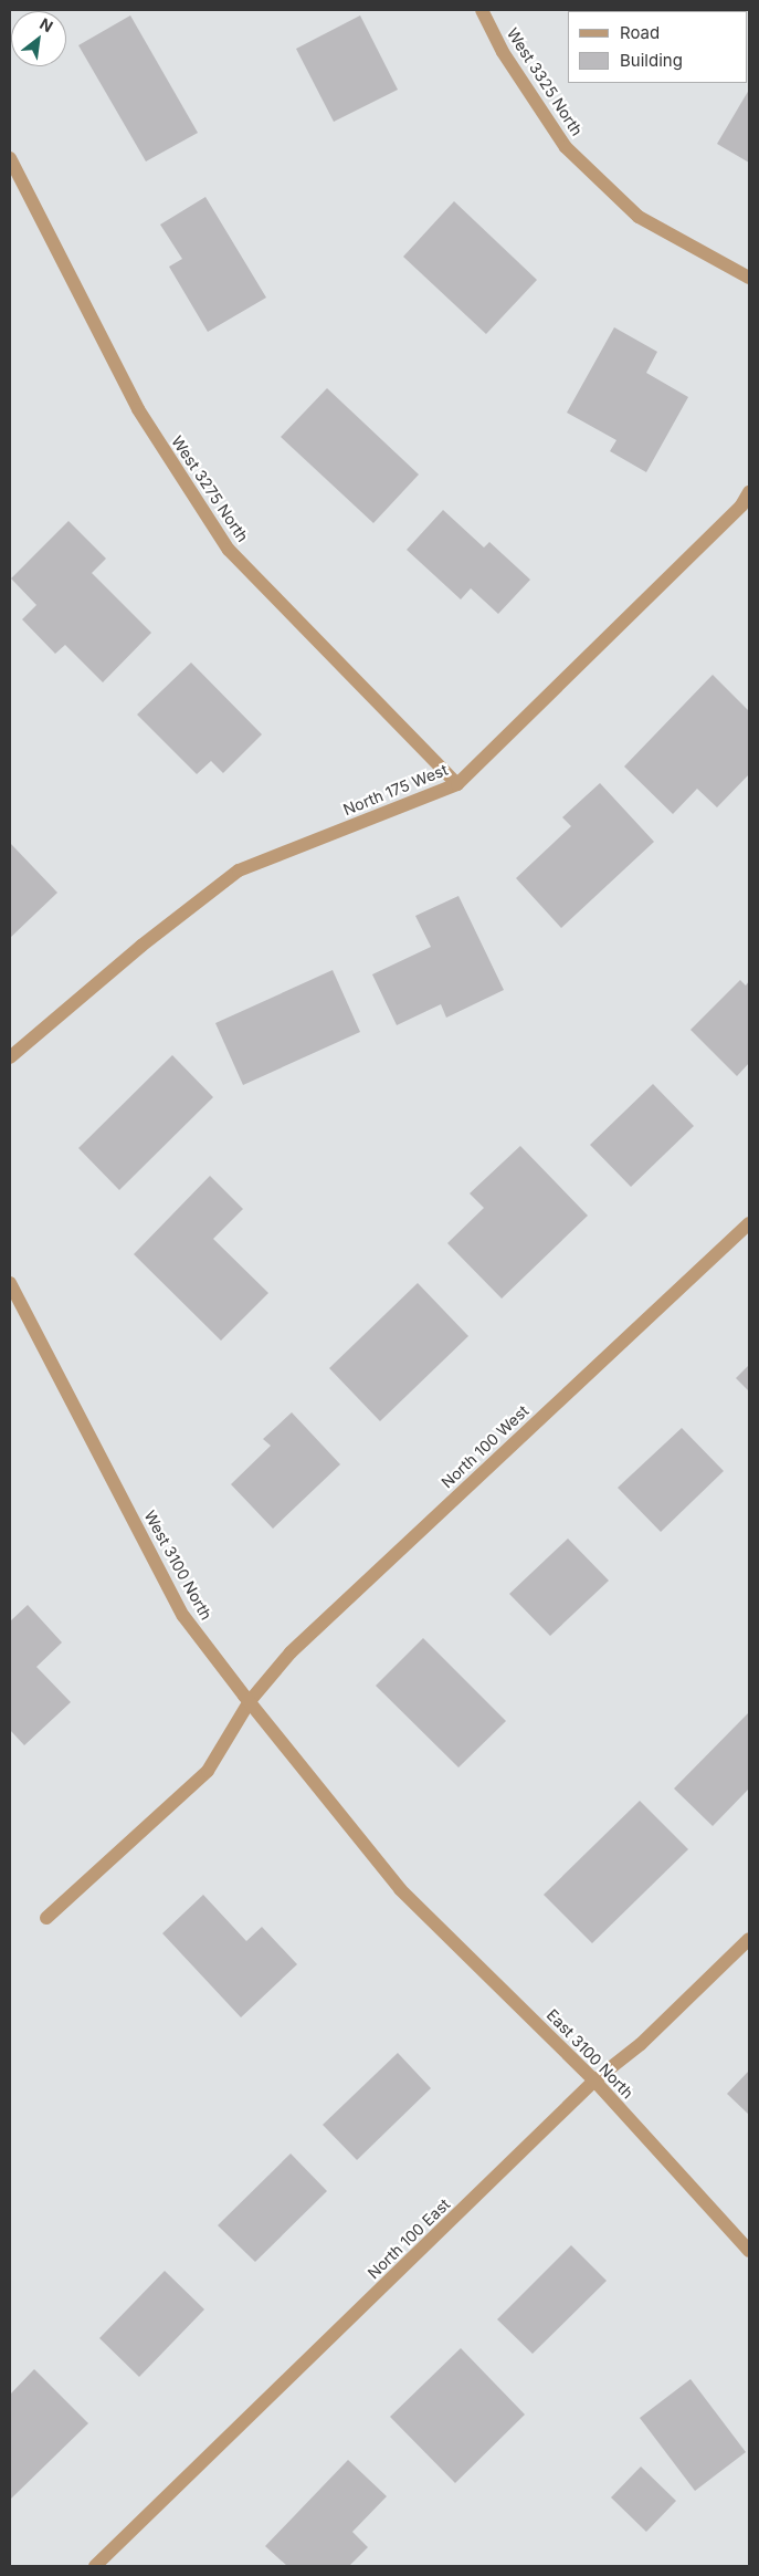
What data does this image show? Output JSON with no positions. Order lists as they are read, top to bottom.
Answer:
{
  "streets": {
    "street": [
      "West 3325 North",
      "West 3275 North",
      "North 175 West",
      "North 100 West",
      "West 3100 North",
      "East 3100 North",
      "North 100 East"
    ]
  },
  "crossings": [
    ["West 3275 North", "North 175 West"],
    ["North 100 West", "West 3100 North"],
    ["West 3100 North", "East 3100 North"],
    ["East 3100 North", "North 100 East"]
  ],
  "legend": ["Road", "Building"],
  "north": "top right"
}
